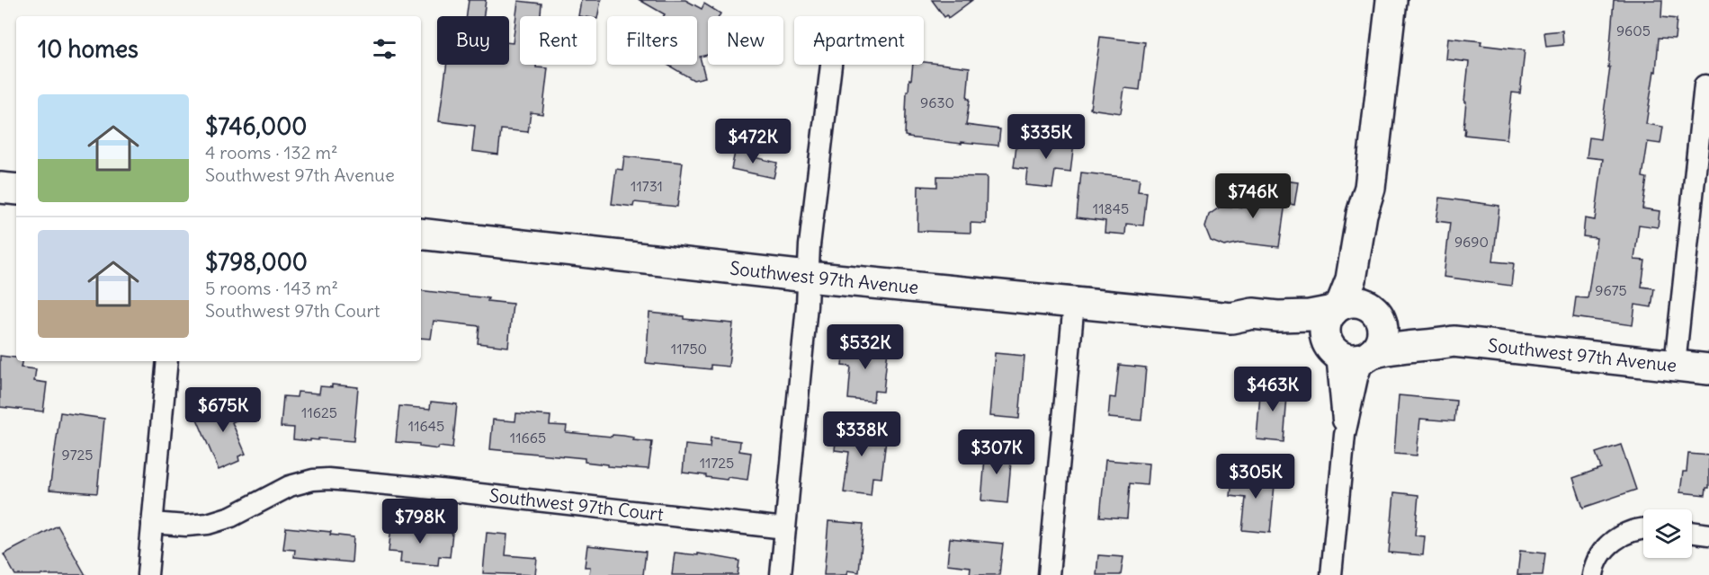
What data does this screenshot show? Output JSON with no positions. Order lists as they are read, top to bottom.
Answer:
{
  "streets": {
    "street": ["Southwest 97th Avenue", "Southwest 97th Court"]
  },
  "house_numbers": [
    "9605",
    "9630",
    "11731",
    "11845",
    "9690",
    "9675",
    "11750",
    "11625",
    "11645",
    "11665",
    "9725",
    "11725"
  ],
  "page": {
    "chip": [
      "Buy",
      "Rent",
      "Filters",
      "New",
      "Apartment"
    ],
    "heading": "10 homes",
    "list": [
      {
        "name": "$746,000",
        "note": "4 rooms · 132 m² · Southwest 97th Avenue"
      },
      {
        "name": "$798,000",
        "note": "5 rooms · 143 m² · Southwest 97th Court"
      }
    ],
    "price": [
      "$335K",
      "$472K",
      "$746K",
      "$532K",
      "$463K",
      "$675K",
      "$338K",
      "$307K",
      "$305K",
      "$798K"
    ]
  }
}
